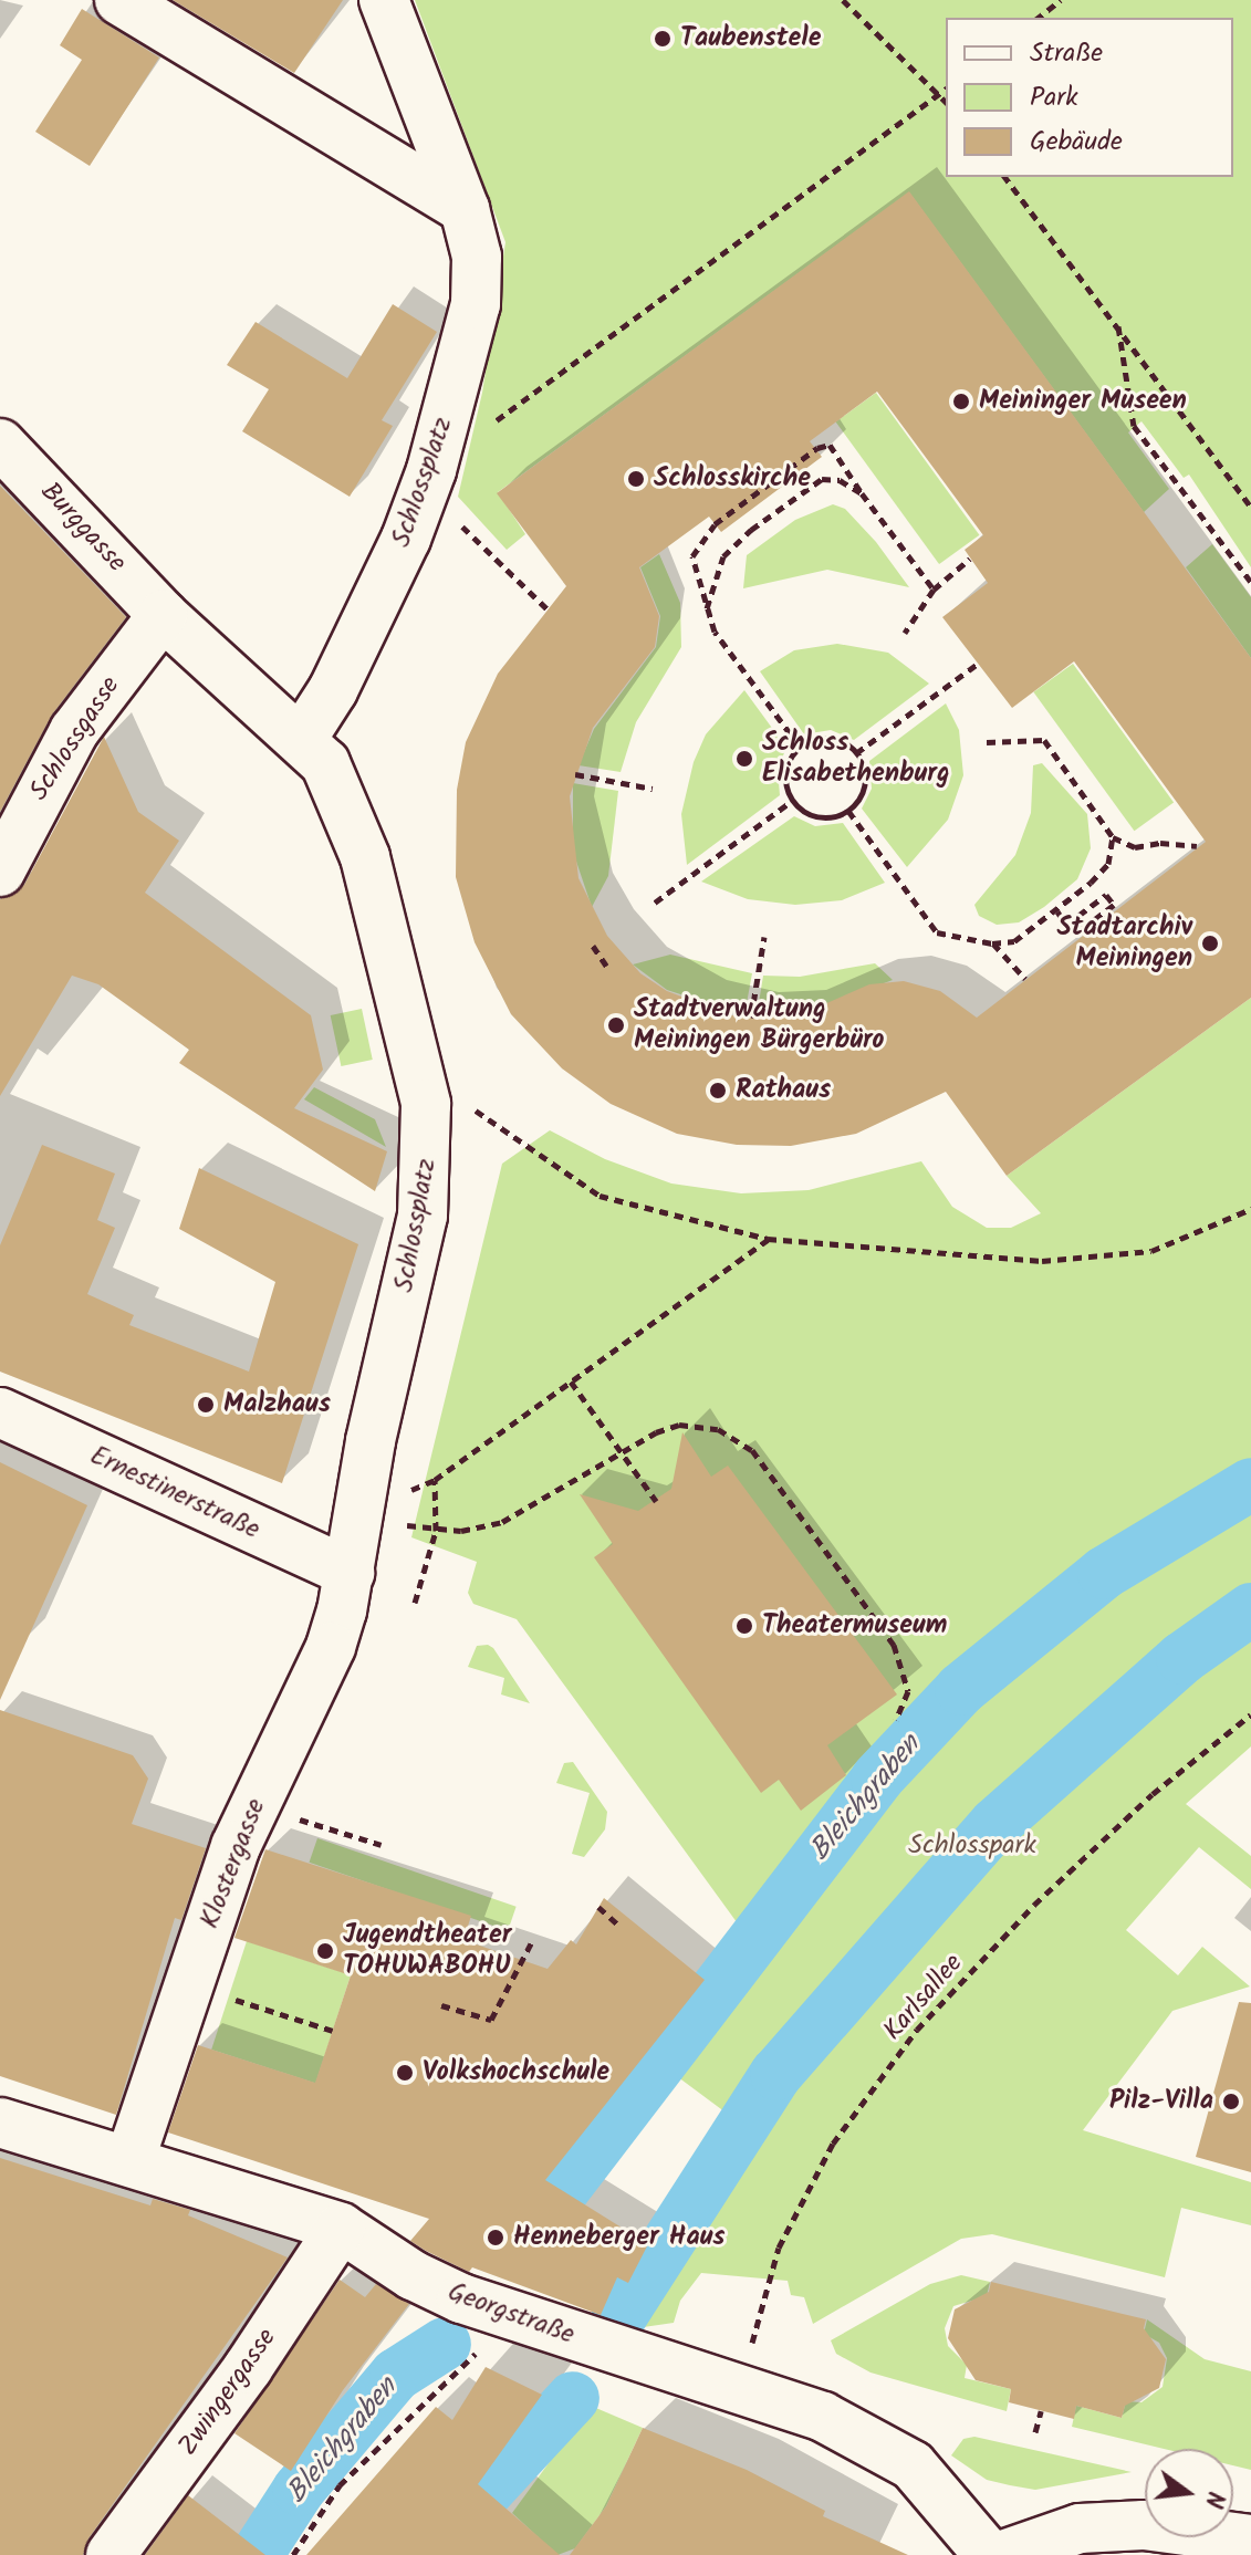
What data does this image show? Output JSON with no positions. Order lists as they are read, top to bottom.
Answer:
{
  "streets": {
    "street": [
      "Schlossplatz",
      "Burggasse",
      "Schlossgasse",
      "Ernestinerstraße",
      "Klostergasse",
      "Georgstraße",
      "Zwingergasse"
    ],
    "path": ["Karlsallee"]
  },
  "crossings": [
    ["Schlossplatz", "Burggasse"],
    ["Schlossplatz", "Schlossgasse"],
    ["Schlossplatz", "Ernestinerstraße"],
    ["Schlossplatz", "Klostergasse"],
    ["Burggasse", "Schlossgasse"],
    ["Ernestinerstraße", "Klostergasse"],
    ["Klostergasse", "Georgstraße"],
    ["Karlsallee", "Georgstraße"],
    ["Georgstraße", "Zwingergasse"]
  ],
  "water": ["Bleichgraben"],
  "parks": ["Schlosspark"],
  "places": [
    "Taubenstele",
    "Meininger Museen",
    "Schlosskirche",
    "Schloss Elisabethenburg",
    "Stadtarchiv Meiningen",
    "Stadtverwaltung Meiningen Bürgerbüro",
    "Rathaus",
    "Malzhaus",
    "Theatermuseum",
    "Jugendtheater TOHUWABOHU",
    "Volkshochschule",
    "Pilz-Villa",
    "Henneberger Haus"
  ],
  "legend": ["Straße", "Park", "Gebäude"],
  "north": "right"
}
